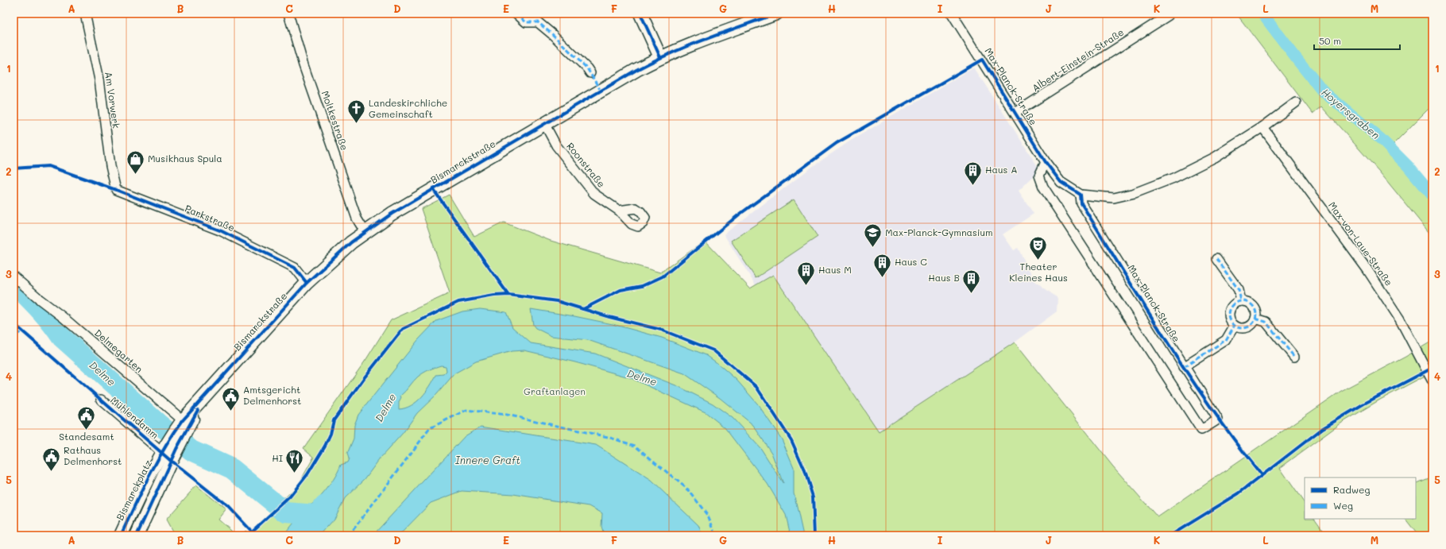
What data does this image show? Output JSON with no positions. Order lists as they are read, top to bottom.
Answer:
{
  "streets": {
    "main road": ["Bismarckstraße", "Bismarckplatz"],
    "street": [
      "Albert-Einstein-Straße",
      "Max-Planck-Straße",
      "Am Vorwerk",
      "Moltkestraße",
      "Roonstraße",
      "Parkstraße",
      "Max-von-Laue-Straße",
      "Delmegarten",
      "Mühlendamm"
    ]
  },
  "crossings": [
    ["Albert-Einstein-Straße", "Max-Planck-Straße"],
    ["Am Vorwerk", "Parkstraße"],
    ["Moltkestraße", "Bismarckstraße"],
    ["Bismarckstraße", "Roonstraße"],
    ["Bismarckstraße", "Parkstraße"],
    ["Bismarckstraße", "Delmegarten"],
    ["Bismarckstraße", "Mühlendamm"],
    ["Bismarckstraße", "Bismarckplatz"],
    ["Mühlendamm", "Bismarckplatz"]
  ],
  "water": ["Hoyersgraben", "Delme", "Innere Graft"],
  "parks": ["Graftanlagen"],
  "places": {
    "church": ["Landeskirchliche Gemeinschaft"],
    "shop": ["Musikhaus Spula"],
    "building": [
      "Haus A",
      "Haus C",
      "Haus M",
      "Haus B"
    ],
    "school or university": ["Max-Planck-Gymnasium"],
    "theatre": ["Theater Kleines Haus"],
    "public building": ["Amtsgericht Delmenhorst", "Standesamt", "Rathaus Delmenhorst"],
    "restaurant": ["HI"]
  },
  "legend": ["Radweg", "Weg"],
  "scale_bar": "50 m",
  "grid": {
    "columns": [
      "A",
      "B",
      "C",
      "D",
      "E",
      "F",
      "G",
      "H",
      "I",
      "J",
      "K",
      "L",
      "M"
    ],
    "rows": [
      "1",
      "2",
      "3",
      "4",
      "5"
    ]
  }
}
